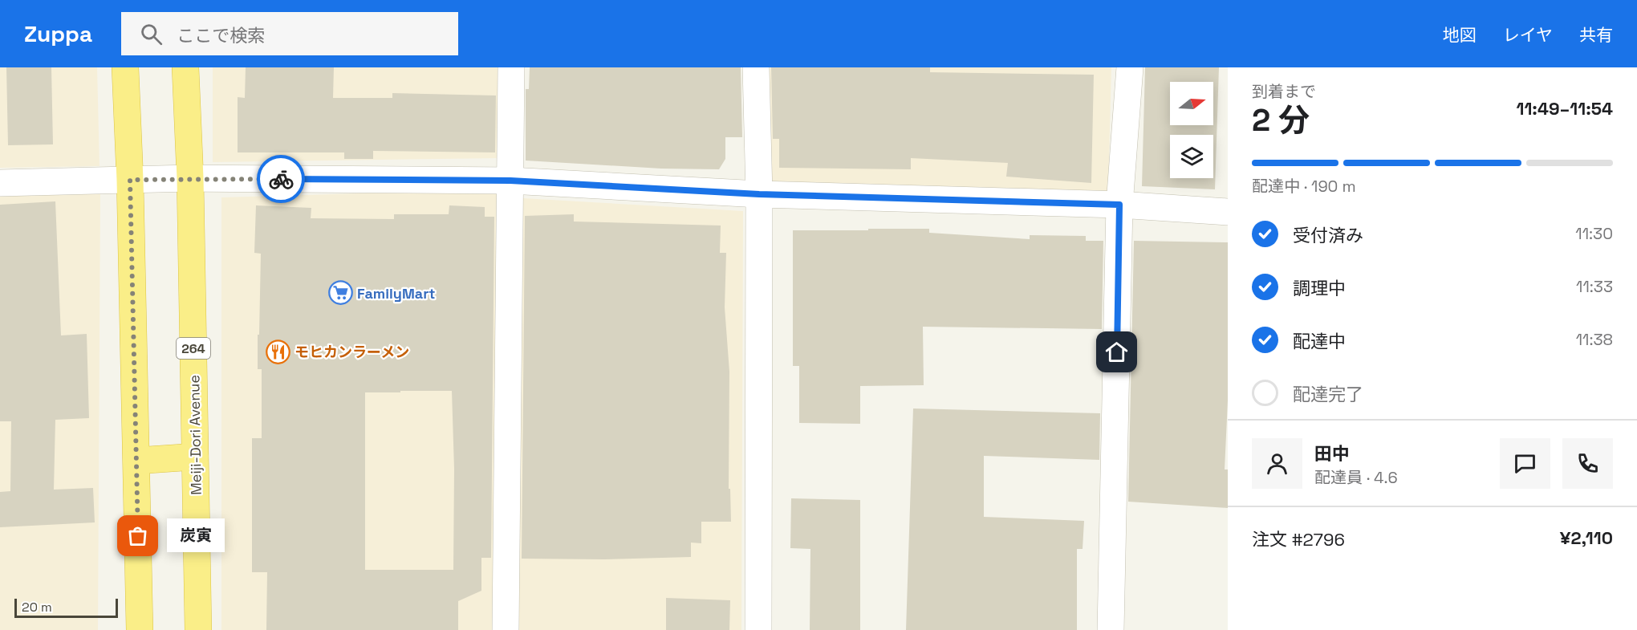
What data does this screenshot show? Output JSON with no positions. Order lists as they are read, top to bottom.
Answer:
{
  "streets": {
    "highway": ["264", "Meiji-Dori Avenue"]
  },
  "places": {
    "supermarket": ["FamilyMart"],
    "restaurant": ["モヒカンラーメン"],
    "other": ["炭寅"]
  },
  "scale_bar": "20 m",
  "north": "right",
  "page": {
    "header": "Zuppa",
    "search": "ここで検索",
    "nav": ["地図", "レイヤ", "共有"],
    "heading": ["2 分", "到着まで", "11:49–11:54"],
    "panel": [
      "田中",
      "配達員 · 4.6",
      "注文 #2796",
      "¥2,110"
    ],
    "bar": "配達中 · 190 m",
    "list": [
      ["受付済み", "11:30"],
      ["調理中", "11:33"],
      ["配達中", "11:38"],
      "配達完了"
    ],
    "bubble": "炭寅",
    "scale": "20 m"
  }
}
